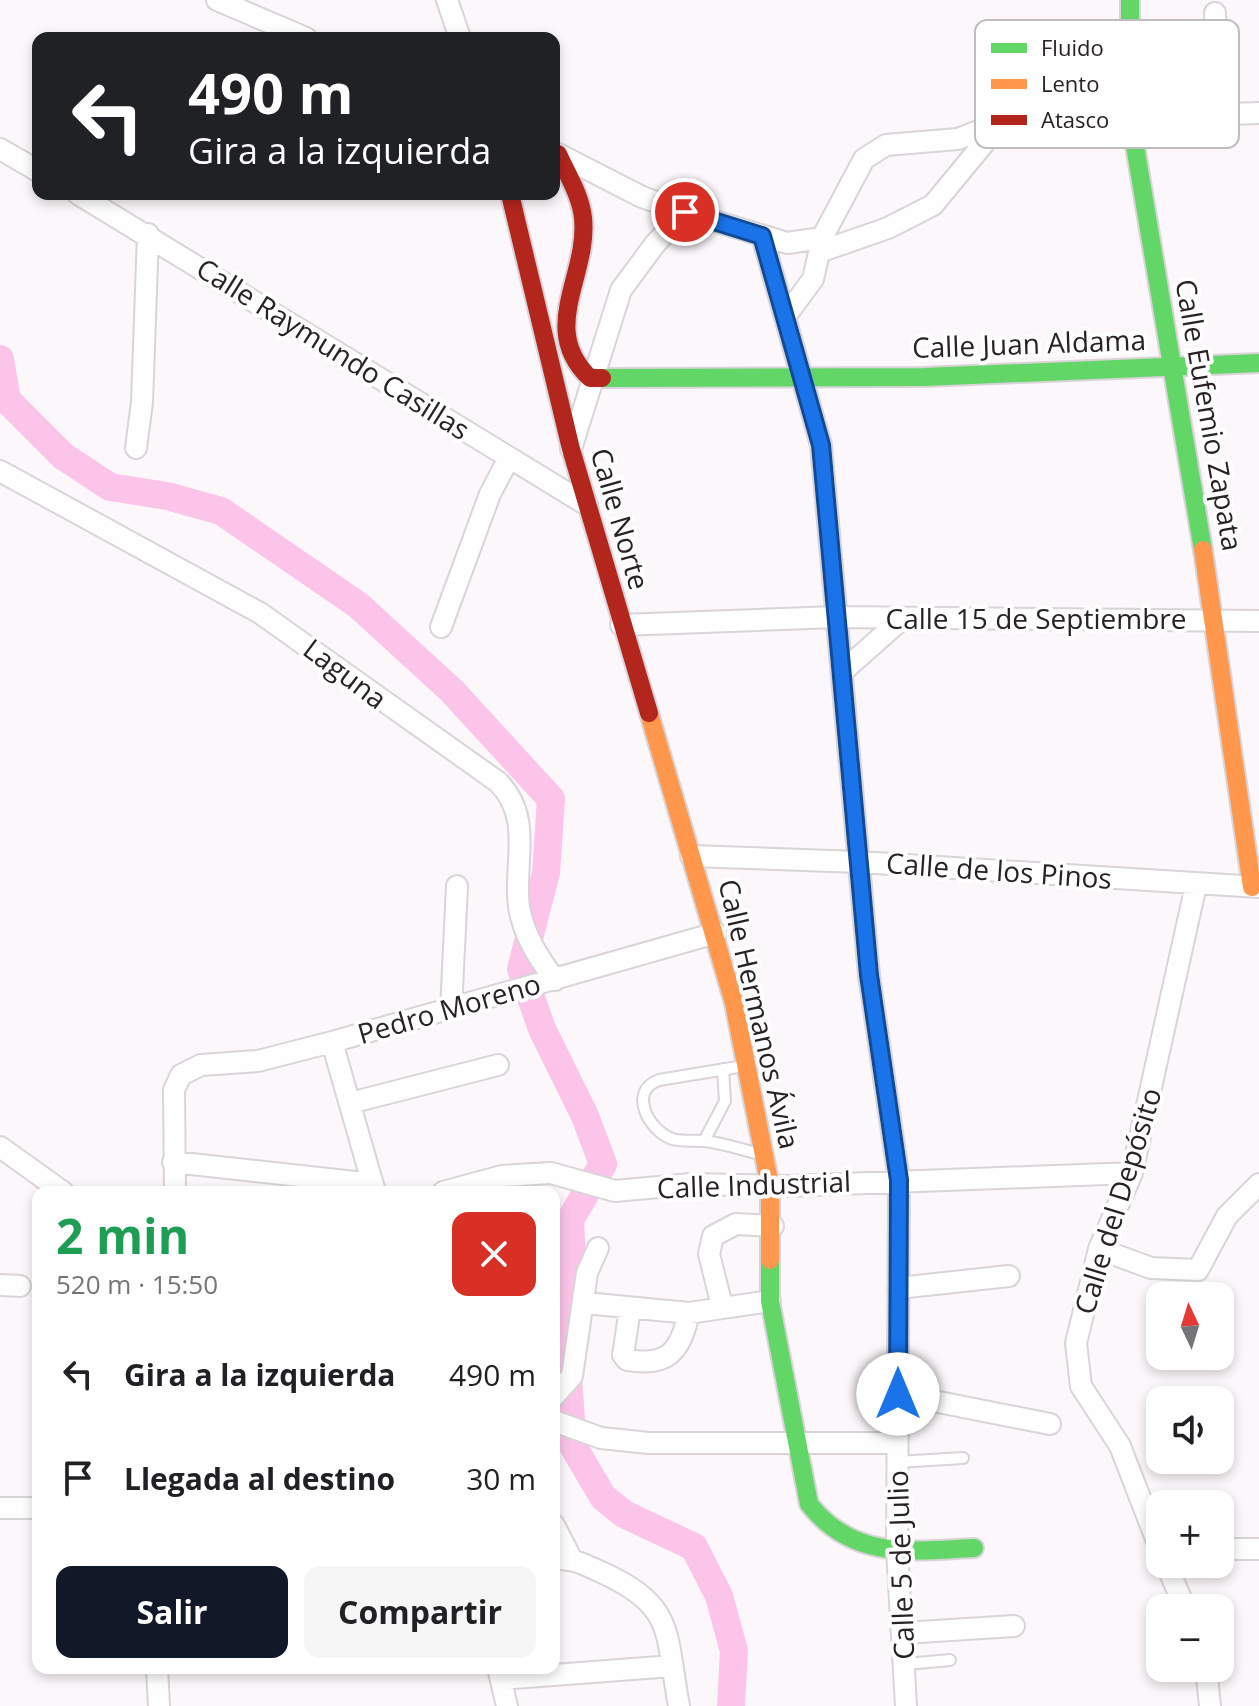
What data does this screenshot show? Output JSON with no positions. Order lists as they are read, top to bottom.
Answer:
{
  "streets": {
    "street": [
      "Calle Juan Aldama",
      "Calle Raymundo Casillas",
      "Calle Eufemio Zapata",
      "Calle Norte",
      "Calle 15 de Septiembre",
      "Laguna",
      "Calle de los Pinos",
      "Pedro Moreno",
      "Calle Hermanos Ávila",
      "Calle Industrial",
      "Calle del Depósito",
      "Calle 5 de Julio"
    ]
  },
  "crossings": [
    ["Calle Juan Aldama", "Calle Eufemio Zapata"],
    ["Calle Juan Aldama", "Calle 5 de Julio"],
    ["Calle Raymundo Casillas", "Calle Norte"],
    ["Calle Eufemio Zapata", "Calle 15 de Septiembre"],
    ["Calle Eufemio Zapata", "Calle de los Pinos"],
    ["Calle Norte", "Calle 15 de Septiembre"],
    ["Calle Norte", "Calle de los Pinos"],
    ["Calle Norte", "Calle Hermanos Ávila"],
    ["Calle 15 de Septiembre", "Calle 5 de Julio"],
    ["Laguna", "Pedro Moreno"],
    ["Calle de los Pinos", "Calle Hermanos Ávila"],
    ["Calle de los Pinos", "Calle del Depósito"],
    ["Calle de los Pinos", "Calle 5 de Julio"],
    ["Pedro Moreno", "Calle Hermanos Ávila"],
    ["Calle Hermanos Ávila", "Calle Industrial"],
    ["Calle Hermanos Ávila", "Calle 5 de Julio"],
    ["Calle Industrial", "Calle del Depósito"],
    ["Calle Industrial", "Calle 5 de Julio"]
  ],
  "legend": ["Fluido", "Lento", "Atasco"],
  "north": "top",
  "page": {
    "turn": ["490 m", "Gira a la izquierda"],
    "heading": ["2 min", "520 m · 15:50"],
    "map_buttons": ["+", "−"],
    "list": [
      {
        "name": "Gira a la izquierda",
        "value": "490 m"
      },
      {
        "name": "Llegada al destino",
        "value": "30 m"
      }
    ],
    "buttons": ["Salir", "Compartir"]
  }
}
